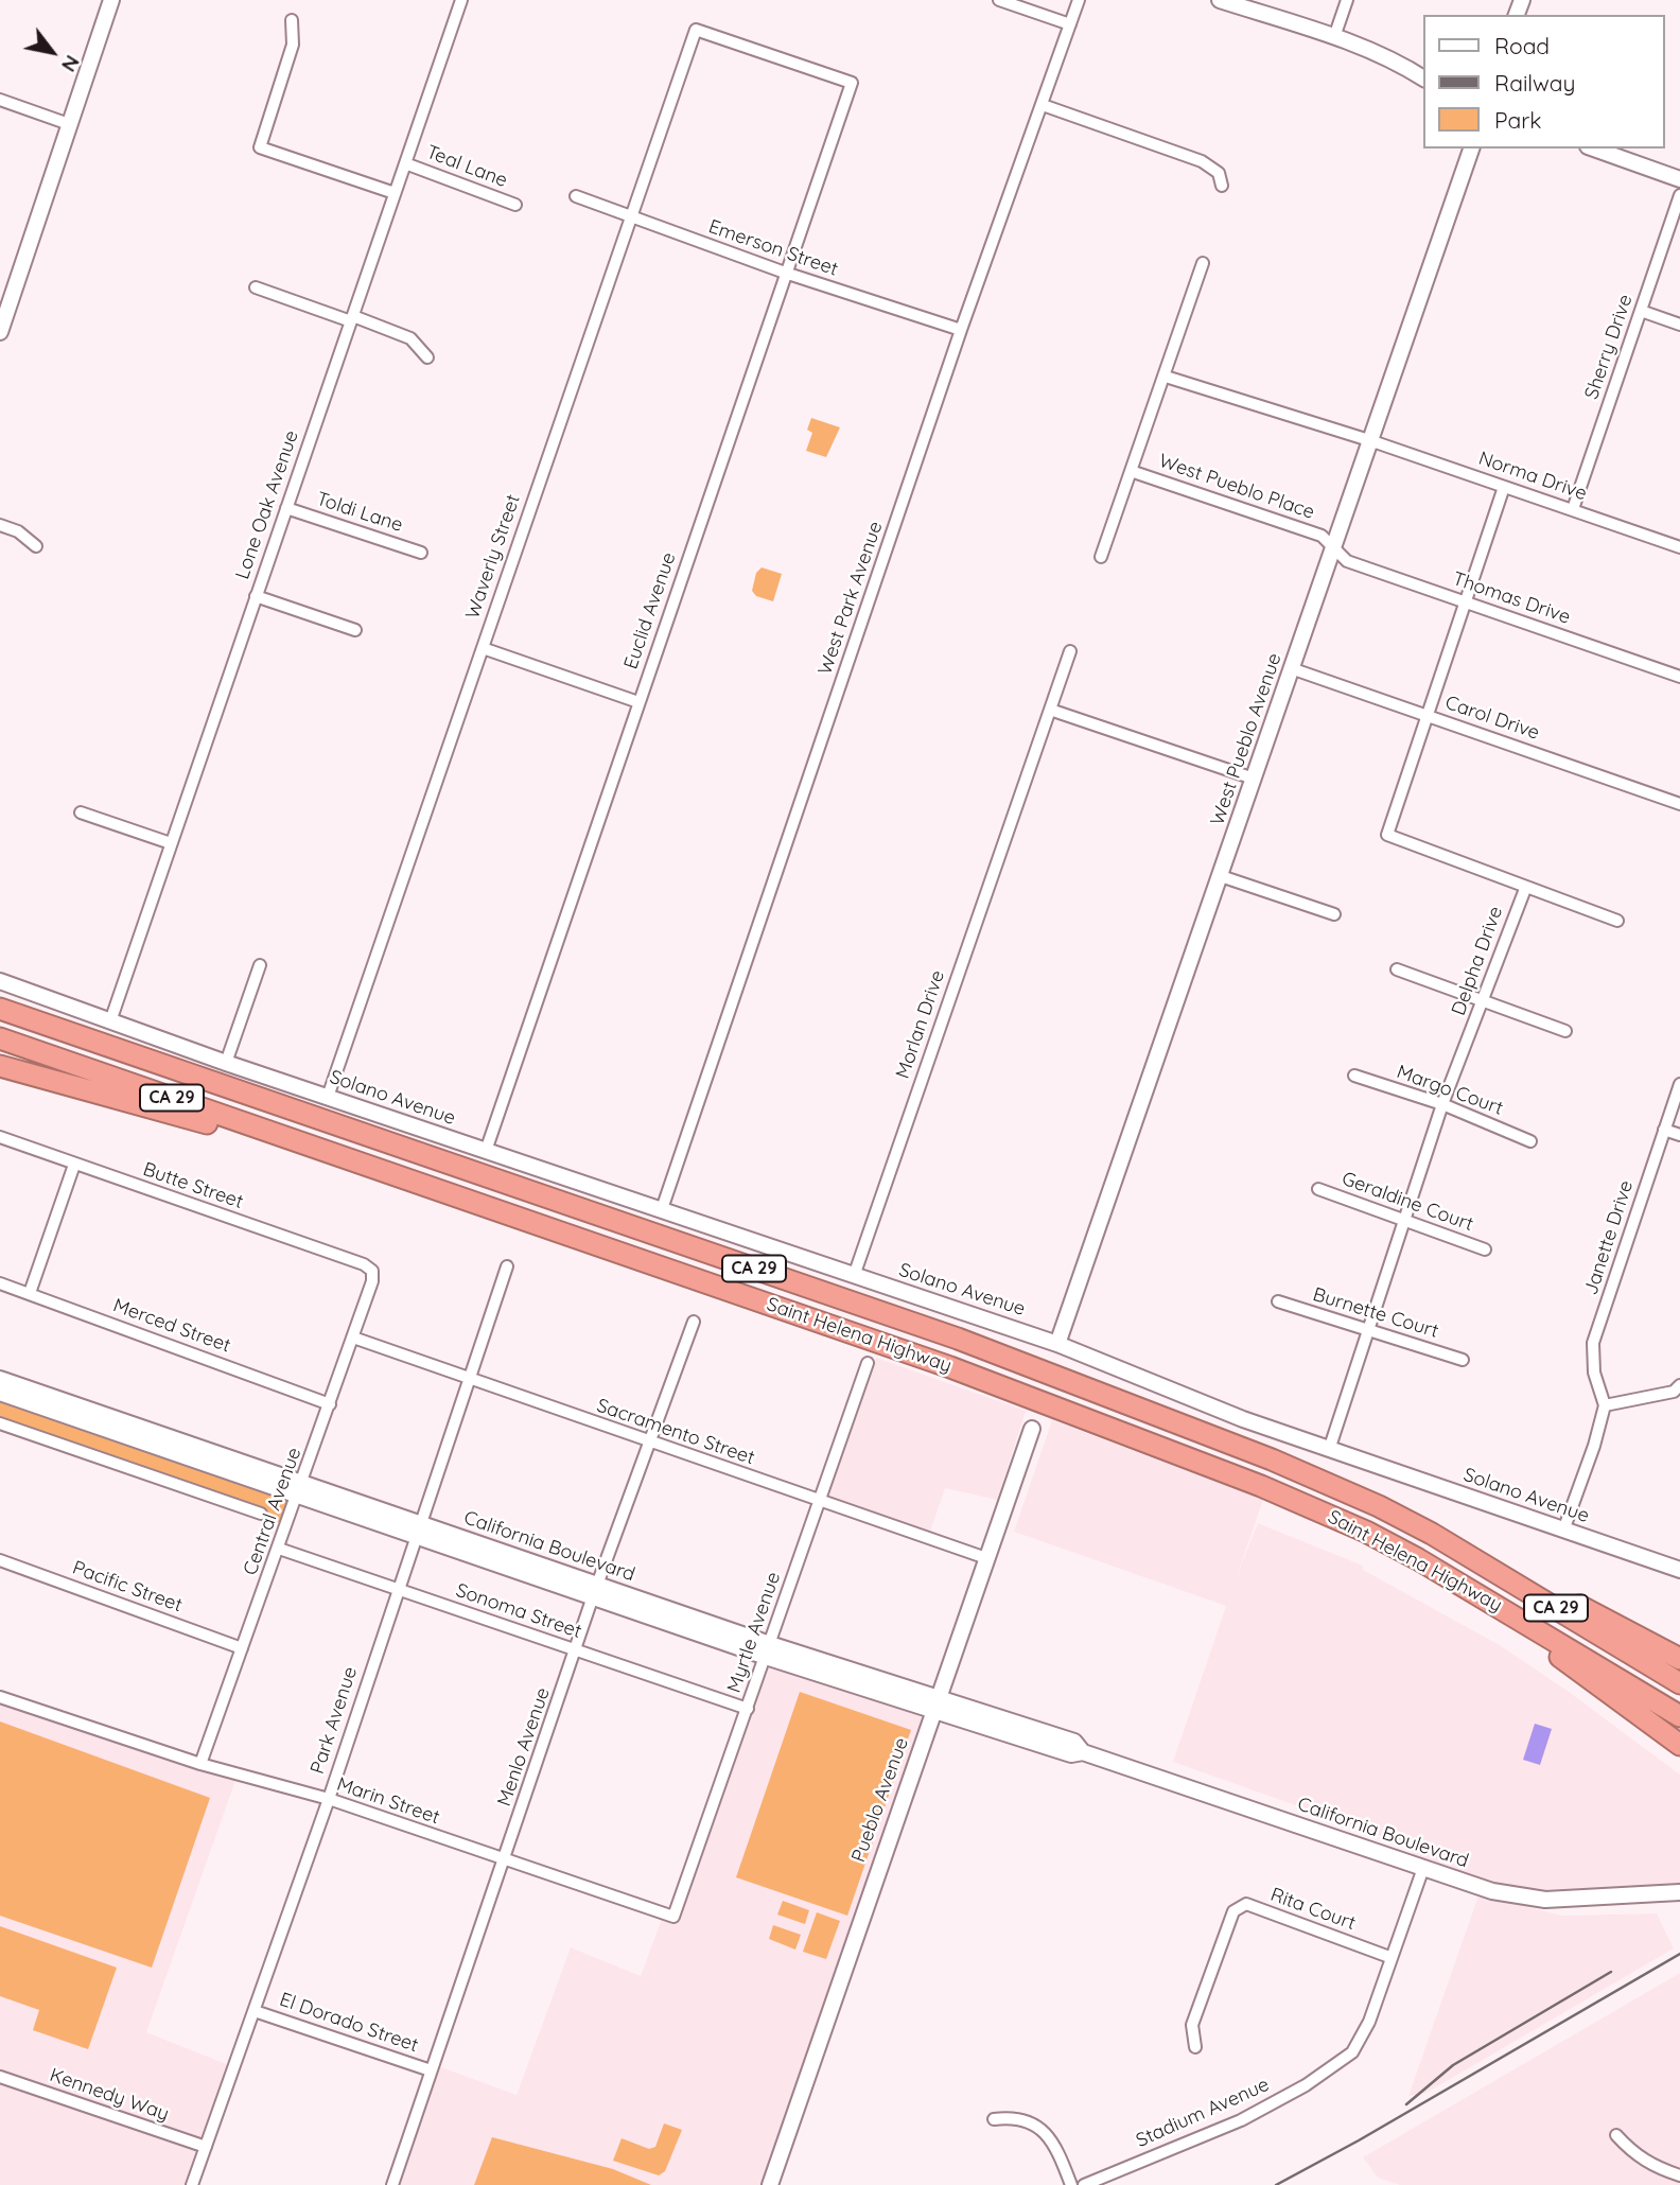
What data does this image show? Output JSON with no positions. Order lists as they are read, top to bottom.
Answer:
{
  "streets": {
    "highway": ["CA 29", "Saint Helena Highway"],
    "street": [
      "Teal Lane",
      "Emerson Street",
      "Sherry Drive",
      "Norma Drive",
      "West Pueblo Place",
      "Lone Oak Avenue",
      "Toldi Lane",
      "Waverly Street",
      "West Park Avenue",
      "Thomas Drive",
      "Euclid Avenue",
      "Carol Drive",
      "West Pueblo Avenue",
      "Delpha Drive",
      "Morlan Drive",
      "Margo Court",
      "Solano Avenue",
      "Butte Street",
      "Geraldine Court",
      "Janette Drive",
      "Burnette Court",
      "Merced Street",
      "Sacramento Street",
      "Central Avenue",
      "California Boulevard",
      "Pacific Street",
      "Sonoma Street",
      "Myrtle Avenue",
      "Park Avenue",
      "Menlo Avenue",
      "Pueblo Avenue",
      "Marin Street",
      "Rita Court",
      "El Dorado Street",
      "Kennedy Way",
      "Stadium Avenue"
    ]
  },
  "crossings": [
    ["Teal Lane", "Lone Oak Avenue"],
    ["Emerson Street", "Waverly Street"],
    ["Emerson Street", "West Park Avenue"],
    ["Emerson Street", "Euclid Avenue"],
    ["Sherry Drive", "Norma Drive"],
    ["Norma Drive", "West Pueblo Avenue"],
    ["Norma Drive", "Delpha Drive"],
    ["West Pueblo Place", "Thomas Drive"],
    ["West Pueblo Place", "West Pueblo Avenue"],
    ["Lone Oak Avenue", "Toldi Lane"],
    ["Lone Oak Avenue", "Solano Avenue"],
    ["Waverly Street", "Euclid Avenue"],
    ["Waverly Street", "Solano Avenue"],
    ["West Park Avenue", "Solano Avenue"],
    ["Thomas Drive", "West Pueblo Avenue"],
    ["Thomas Drive", "Delpha Drive"],
    ["Euclid Avenue", "Solano Avenue"],
    ["Carol Drive", "West Pueblo Avenue"],
    ["Carol Drive", "Delpha Drive"],
    ["West Pueblo Avenue", "Solano Avenue"],
    ["Delpha Drive", "Margo Court"],
    ["Delpha Drive", "Solano Avenue"],
    ["Delpha Drive", "Geraldine Court"],
    ["Delpha Drive", "Burnette Court"],
    ["Morlan Drive", "Solano Avenue"],
    ["Butte Street", "Central Avenue"],
    ["Merced Street", "Central Avenue"],
    ["Sacramento Street", "Central Avenue"],
    ["Sacramento Street", "Myrtle Avenue"],
    ["Sacramento Street", "Park Avenue"],
    ["Sacramento Street", "Menlo Avenue"],
    ["Sacramento Street", "Pueblo Avenue"],
    ["Central Avenue", "California Boulevard"],
    ["Central Avenue", "Pacific Street"],
    ["Central Avenue", "Sonoma Street"],
    ["Central Avenue", "Marin Street"],
    ["California Boulevard", "Myrtle Avenue"],
    ["California Boulevard", "Park Avenue"],
    ["California Boulevard", "Menlo Avenue"],
    ["California Boulevard", "Pueblo Avenue"],
    ["California Boulevard", "Stadium Avenue"],
    ["Sonoma Street", "Myrtle Avenue"],
    ["Sonoma Street", "Park Avenue"],
    ["Sonoma Street", "Menlo Avenue"],
    ["Myrtle Avenue", "Marin Street"],
    ["Park Avenue", "Marin Street"],
    ["Park Avenue", "El Dorado Street"],
    ["Park Avenue", "Kennedy Way"],
    ["Menlo Avenue", "Marin Street"],
    ["Menlo Avenue", "El Dorado Street"],
    ["Rita Court", "Stadium Avenue"]
  ],
  "legend": ["Road", "Railway", "Park"],
  "north": "bottom right"
}
